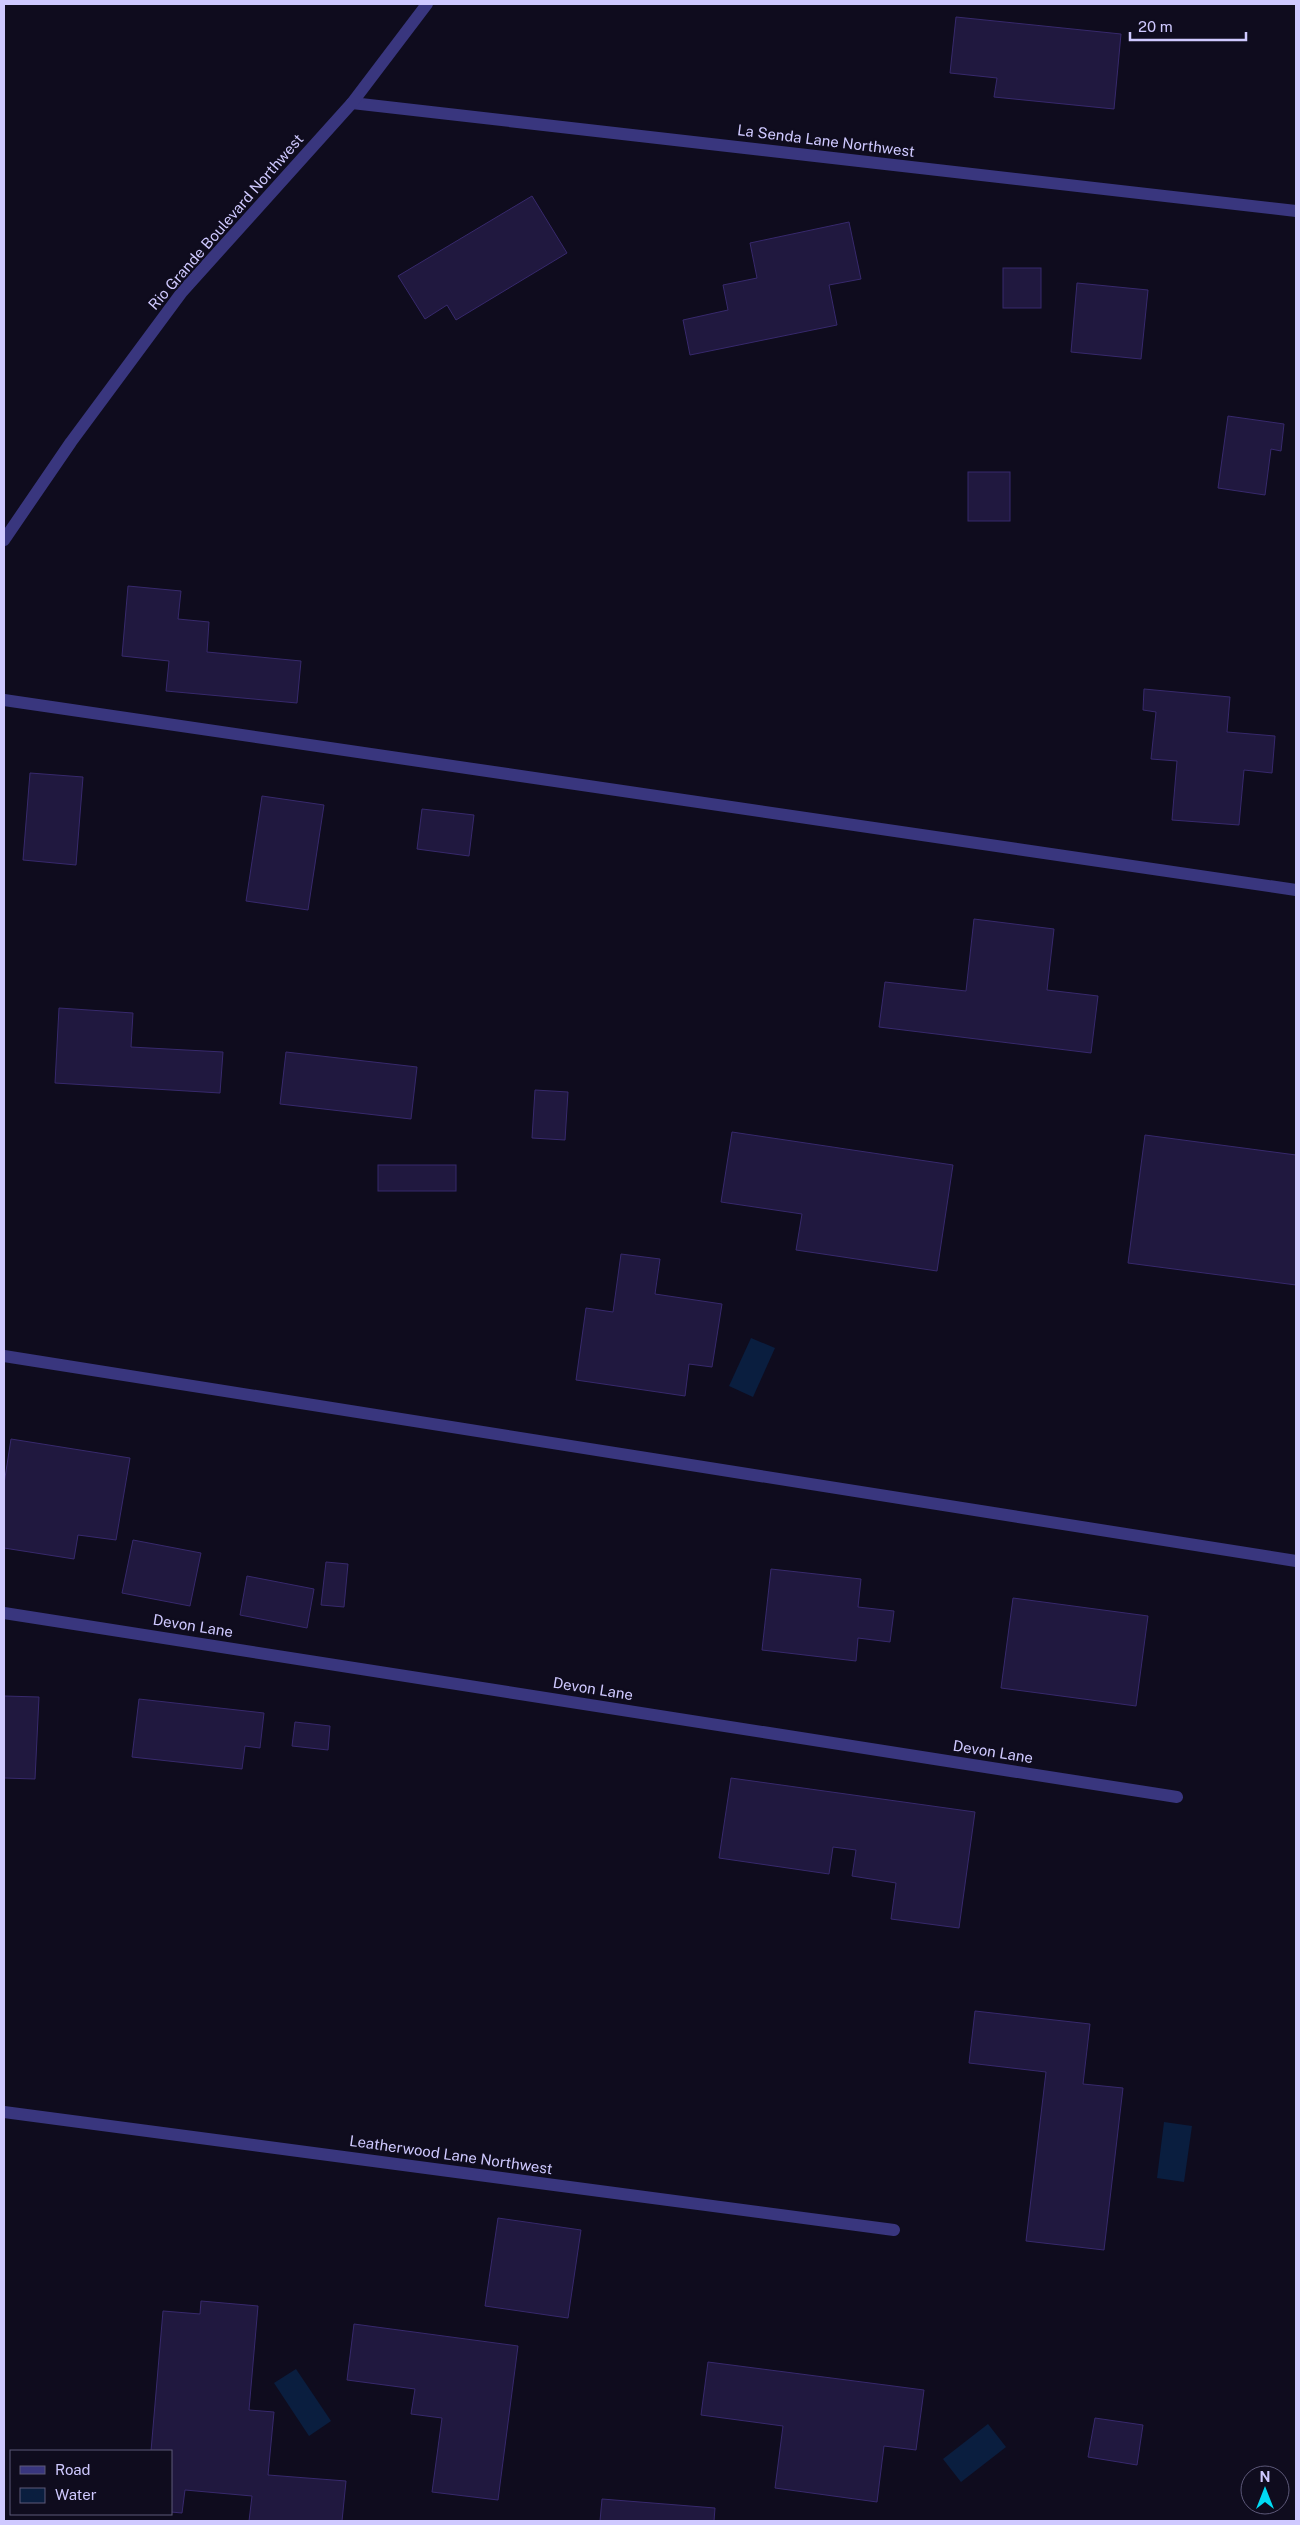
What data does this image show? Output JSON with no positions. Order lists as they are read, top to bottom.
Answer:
{
  "streets": {
    "street": [
      "La Senda Lane Northwest",
      "Rio Grande Boulevard Northwest",
      "Devon Lane",
      "Leatherwood Lane Northwest"
    ]
  },
  "crossings": [
    ["La Senda Lane Northwest", "Rio Grande Boulevard Northwest"]
  ],
  "legend": ["Road", "Water"],
  "scale_bar": "20 m",
  "north": "top"
}
